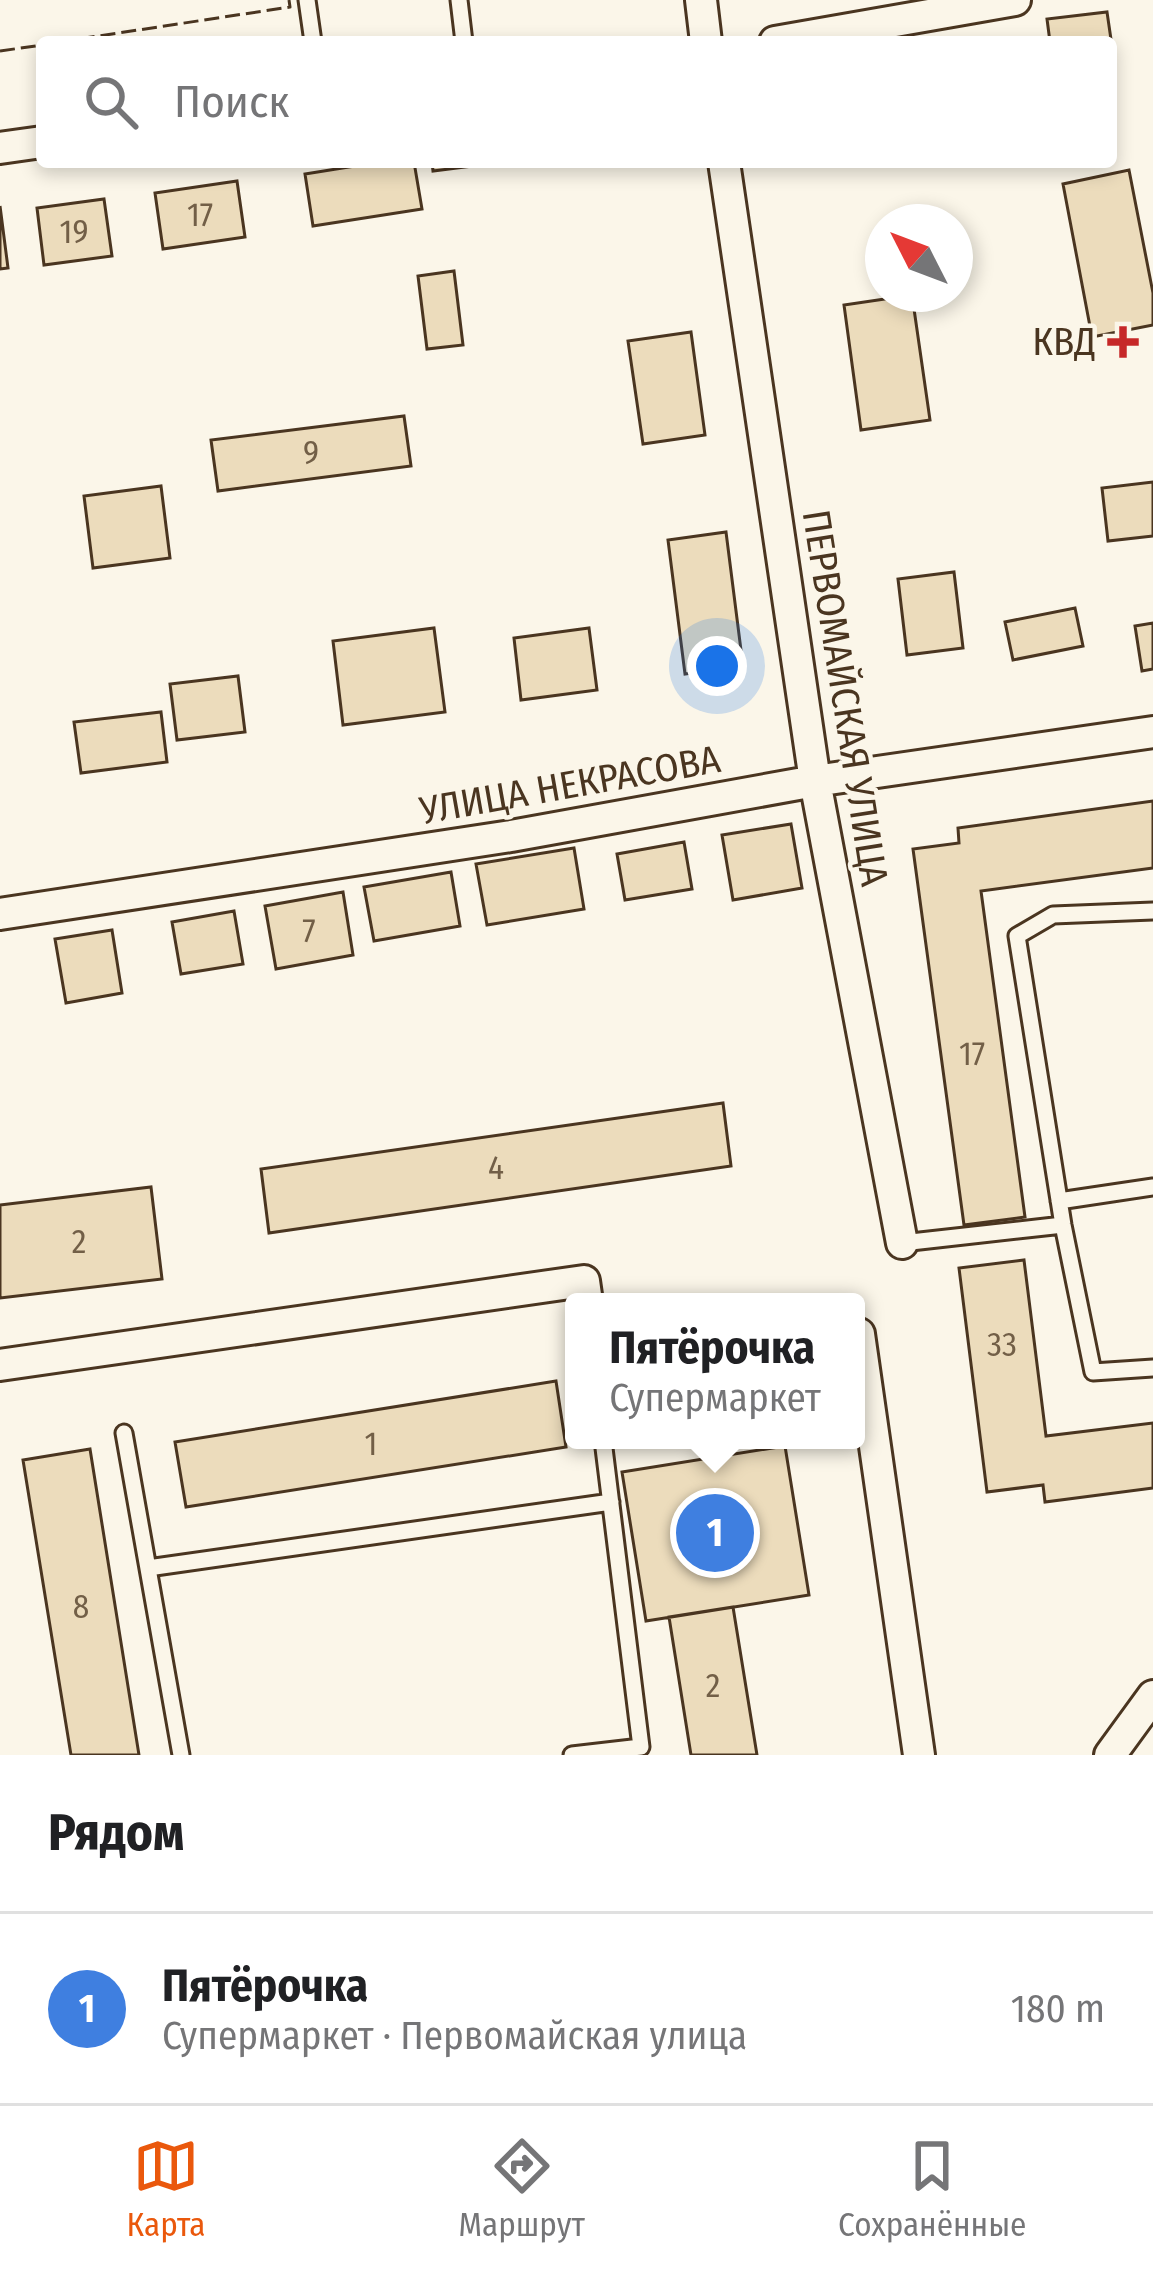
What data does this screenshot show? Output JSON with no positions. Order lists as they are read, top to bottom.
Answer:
{
  "streets": {
    "street": ["ПЕРВОМАЙСКАЯ УЛИЦА", "УЛИЦА НЕКРАСОВА"]
  },
  "crossings": [
    ["ПЕРВОМАЙСКАЯ УЛИЦА", "УЛИЦА НЕКРАСОВА"]
  ],
  "places": {
    "health": ["КВД"]
  },
  "house_numbers": [
    "17",
    "19",
    "9",
    "7",
    "17",
    "4",
    "2",
    "33",
    "1",
    "8",
    "2"
  ],
  "north": "top left",
  "page": {
    "search": "Поиск",
    "popup": ["Пятёрочка", "Супермаркет"],
    "pins": "1",
    "heading": "Рядом",
    "list": [
      {
        "mark": "1",
        "name": "Пятёрочка",
        "note": "Супермаркет · Первомайская улица",
        "value": "180 m"
      }
    ],
    "nav": ["Карта", "Маршрут", "Сохранённые"]
  }
}
